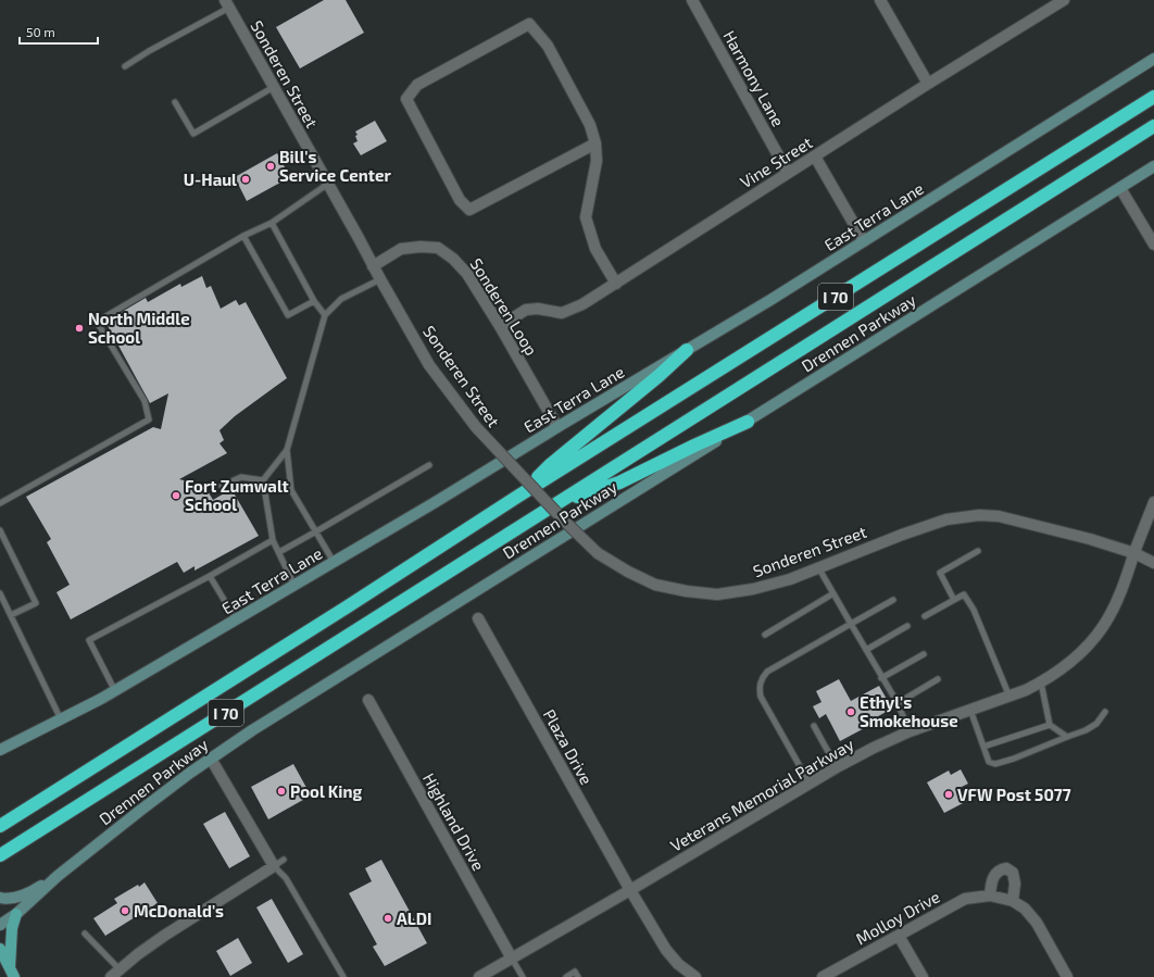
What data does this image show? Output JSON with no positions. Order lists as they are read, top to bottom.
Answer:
{
  "streets": {
    "highway": ["I 70"],
    "main road": ["East Terra Lane", "Drennen Parkway"],
    "street": [
      "Sonderen Street",
      "Harmony Lane",
      "Vine Street",
      "Sonderen Loop",
      "Plaza Drive",
      "Veterans Memorial Parkway",
      "Highland Drive",
      "Molloy Drive"
    ]
  },
  "crossings": [
    ["Sonderen Street", "Sonderen Loop"],
    ["Sonderen Street", "Veterans Memorial Parkway"],
    ["Harmony Lane", "Vine Street"],
    ["Vine Street", "Sonderen Loop"],
    ["East Terra Lane", "Sonderen Loop"],
    ["Plaza Drive", "Veterans Memorial Parkway"],
    ["Veterans Memorial Parkway", "Highland Drive"]
  ],
  "places": [
    "Bill's Service Center",
    "U-Haul",
    "North Middle School",
    "Fort Zumwalt School",
    "Ethyl's Smokehouse",
    "Pool King",
    "VFW Post 5077",
    "McDonald's",
    "ALDI"
  ],
  "scale_bar": "50 m"
}
